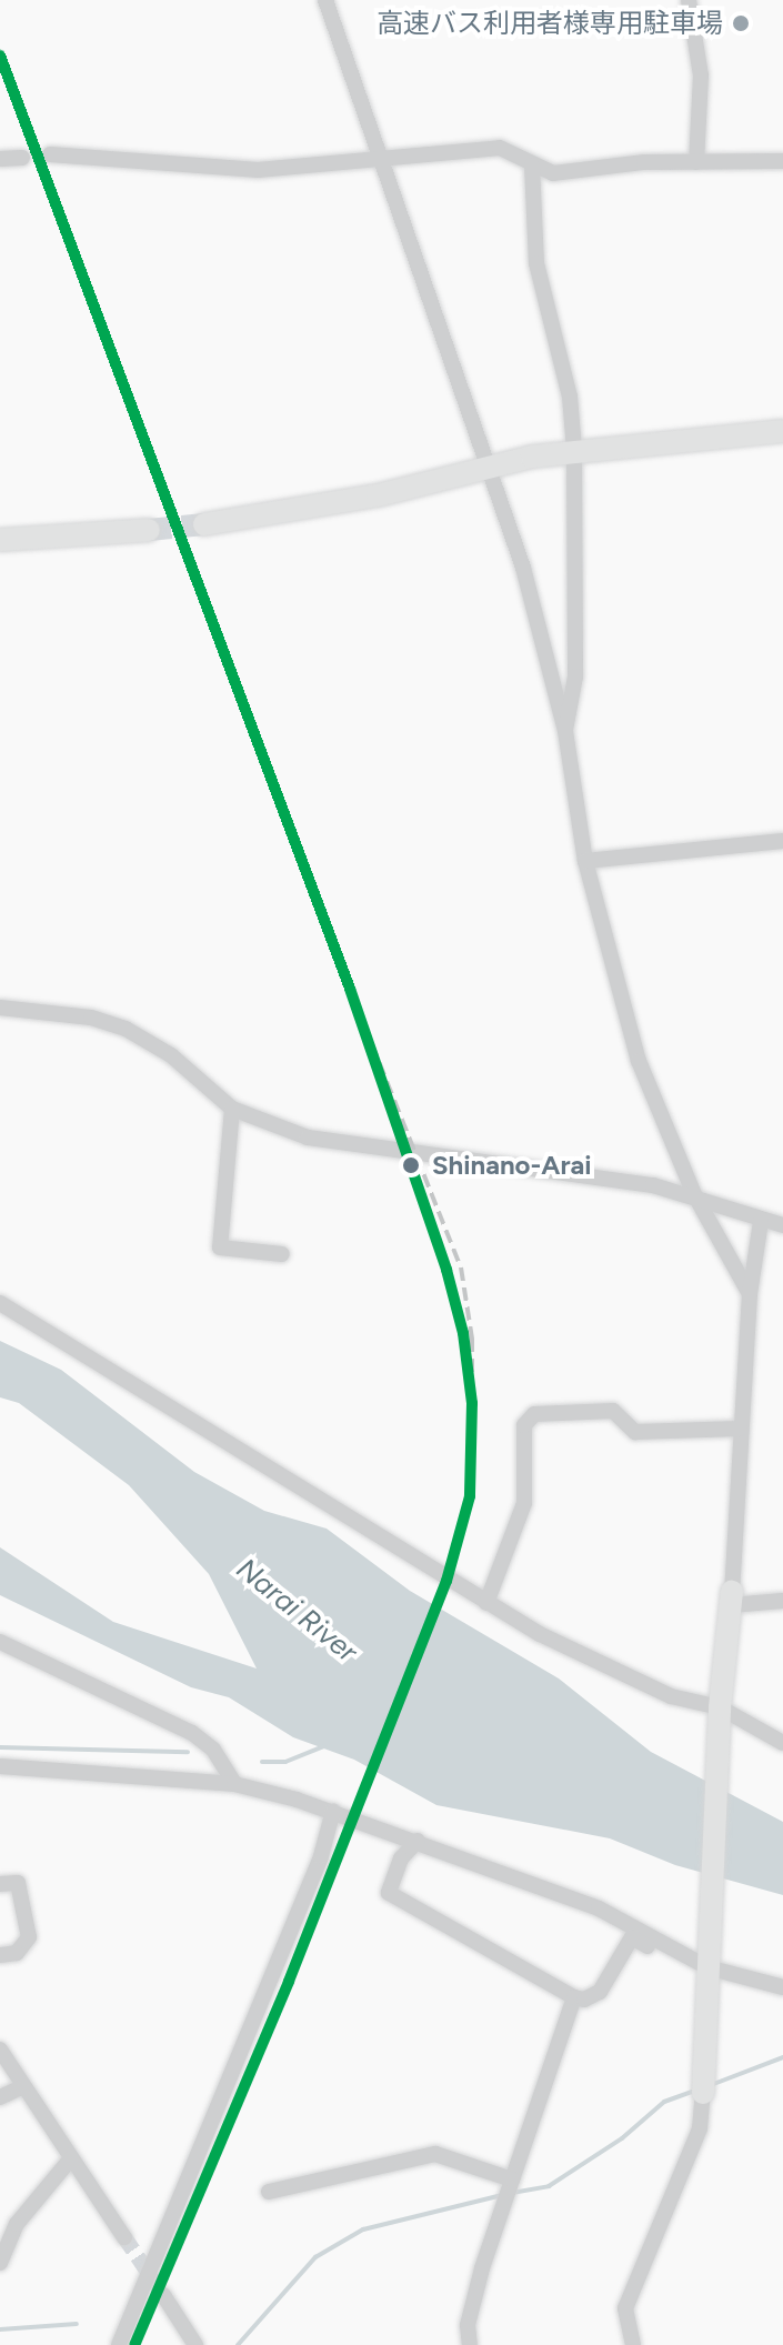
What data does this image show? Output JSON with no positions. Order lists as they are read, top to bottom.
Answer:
{
  "water": ["Narai River"],
  "places": ["高速バス利用者様専用駐車場", "Shinano-Arai"]
}
